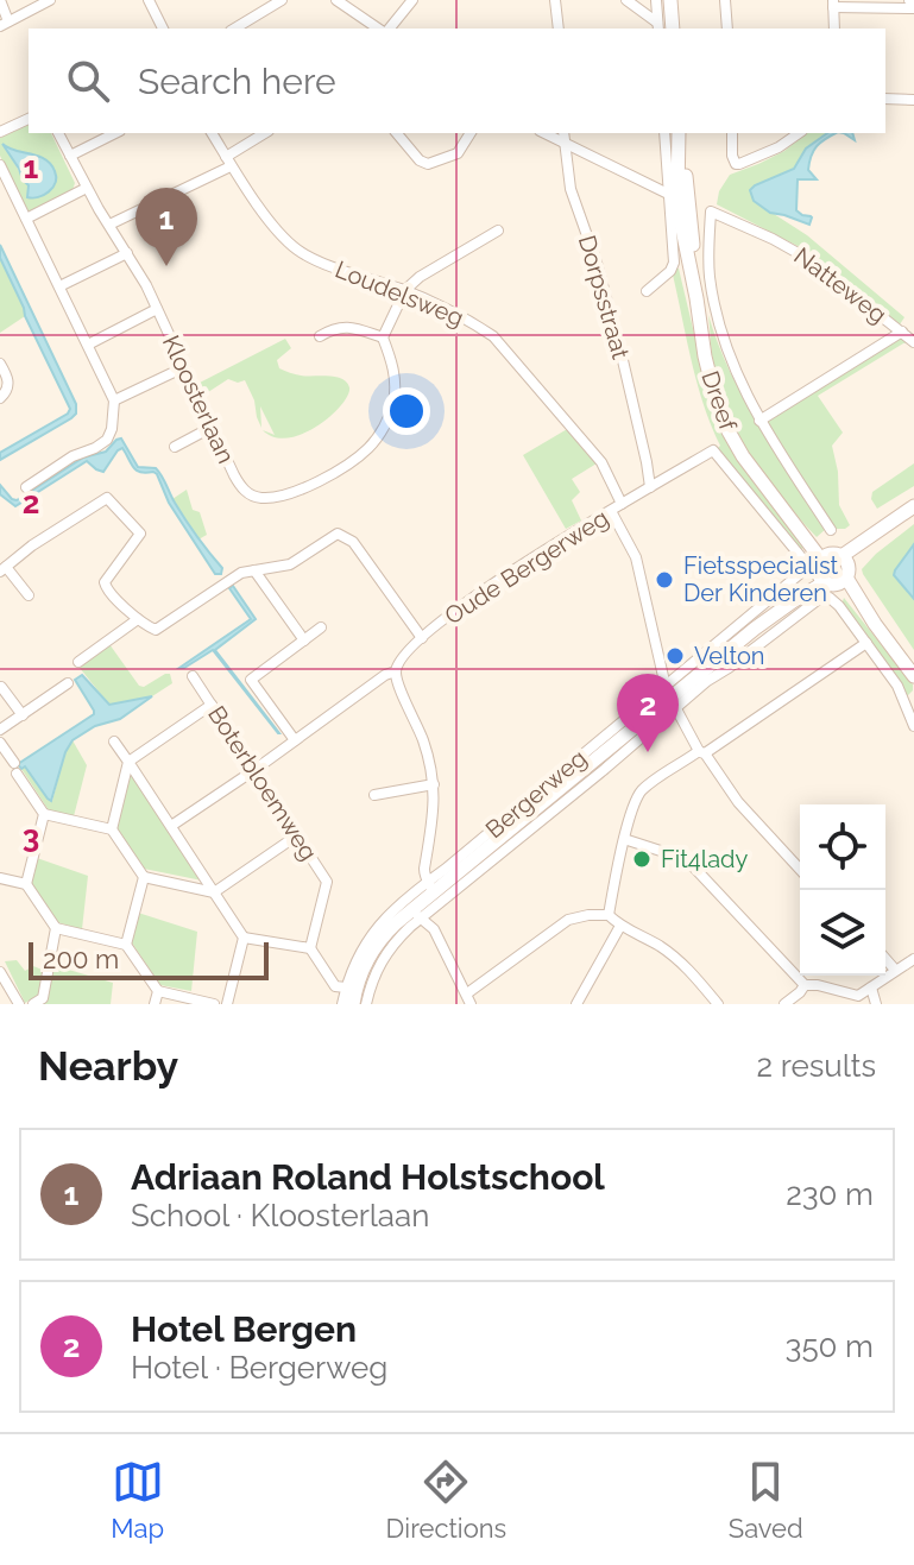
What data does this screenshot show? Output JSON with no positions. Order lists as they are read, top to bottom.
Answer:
{
  "streets": {
    "main road": ["Dreef", "Bergerweg"],
    "street": [
      "Natteweg",
      "Loudelsweg",
      "Dorpsstraat",
      "Kloosterlaan",
      "Oude Bergerweg",
      "Boterbloemweg"
    ]
  },
  "crossings": [
    ["Loudelsweg", "Oude Bergerweg"],
    ["Dorpsstraat", "Oude Bergerweg"],
    ["Dreef", "Bergerweg"],
    ["Oude Bergerweg", "Bergerweg"]
  ],
  "places": ["Fietsspecialist Der Kinderen", "Velton", "Fit4lady"],
  "scale_bar": "200 m",
  "page": {
    "search": "Search here",
    "pins": ["1", "2"],
    "scale": "200 m",
    "heading": ["Nearby", "2 results"],
    "list": [
      {
        "mark": "1",
        "name": "Adriaan Roland Holstschool",
        "note": "School · Kloosterlaan",
        "value": "230 m"
      },
      {
        "mark": "2",
        "name": "Hotel Bergen",
        "note": "Hotel · Bergerweg",
        "value": "350 m"
      }
    ],
    "nav": ["Map", "Directions", "Saved"]
  },
  "grid": {
    "rows": ["1", "2", "3"]
  }
}
